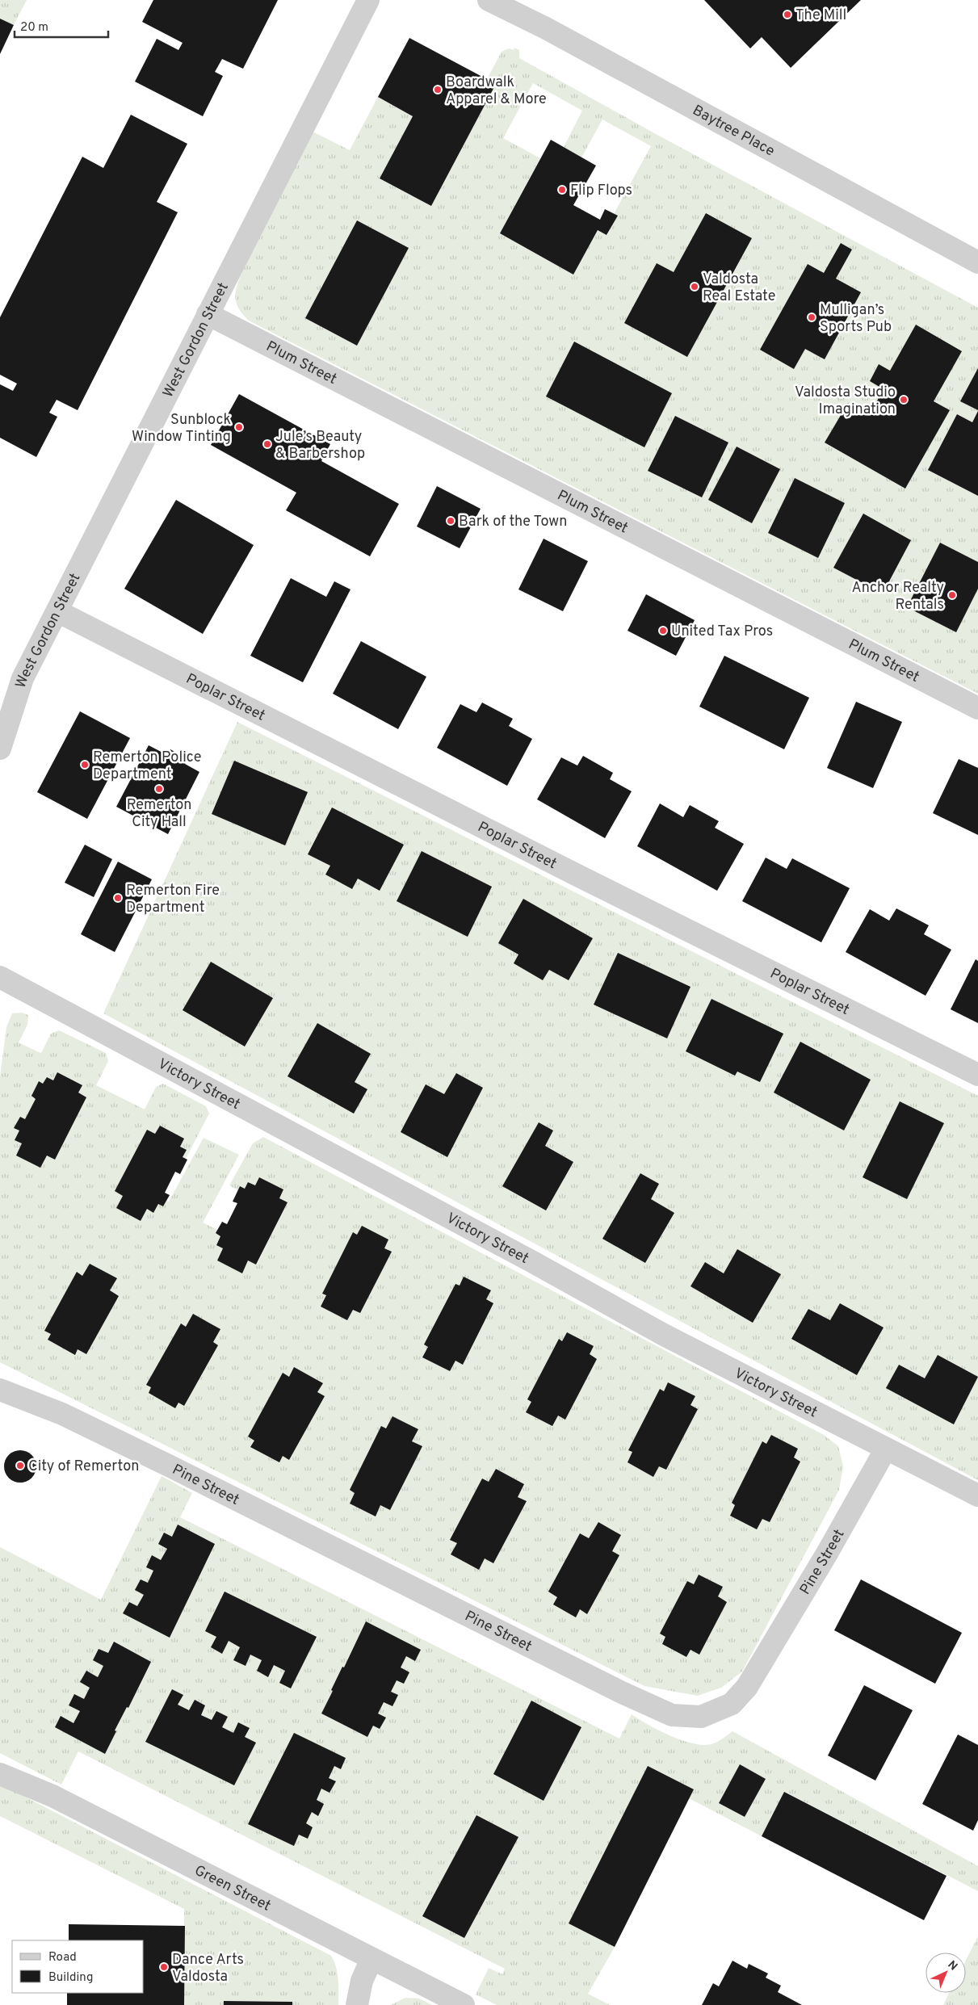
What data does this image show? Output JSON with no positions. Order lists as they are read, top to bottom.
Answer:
{
  "streets": {
    "street": [
      "Baytree Place",
      "West Gordon Street",
      "Plum Street",
      "Poplar Street",
      "Victory Street",
      "Pine Street",
      "Green Street"
    ]
  },
  "crossings": [
    ["West Gordon Street", "Plum Street"],
    ["West Gordon Street", "Poplar Street"],
    ["Victory Street", "Pine Street"]
  ],
  "places": [
    "The Mill",
    "Boardwalk Apparel & More",
    "Flip Flops",
    "Valdosta Real Estate",
    "Mulligan’s Sports Pub",
    "Valdosta Studio Imagination",
    "Sunblock Window Tinting",
    "Jule’s Beauty & Barbershop",
    "Bark of the Town",
    "Anchor Realty Rentals",
    "United Tax Pros",
    "Remerton Police Department",
    "Remerton City Hall",
    "Remerton Fire Department",
    "City of Remerton",
    "Dance Arts Valdosta"
  ],
  "legend": ["Road", "Building"],
  "scale_bar": "20 m",
  "north": "top right"
}
